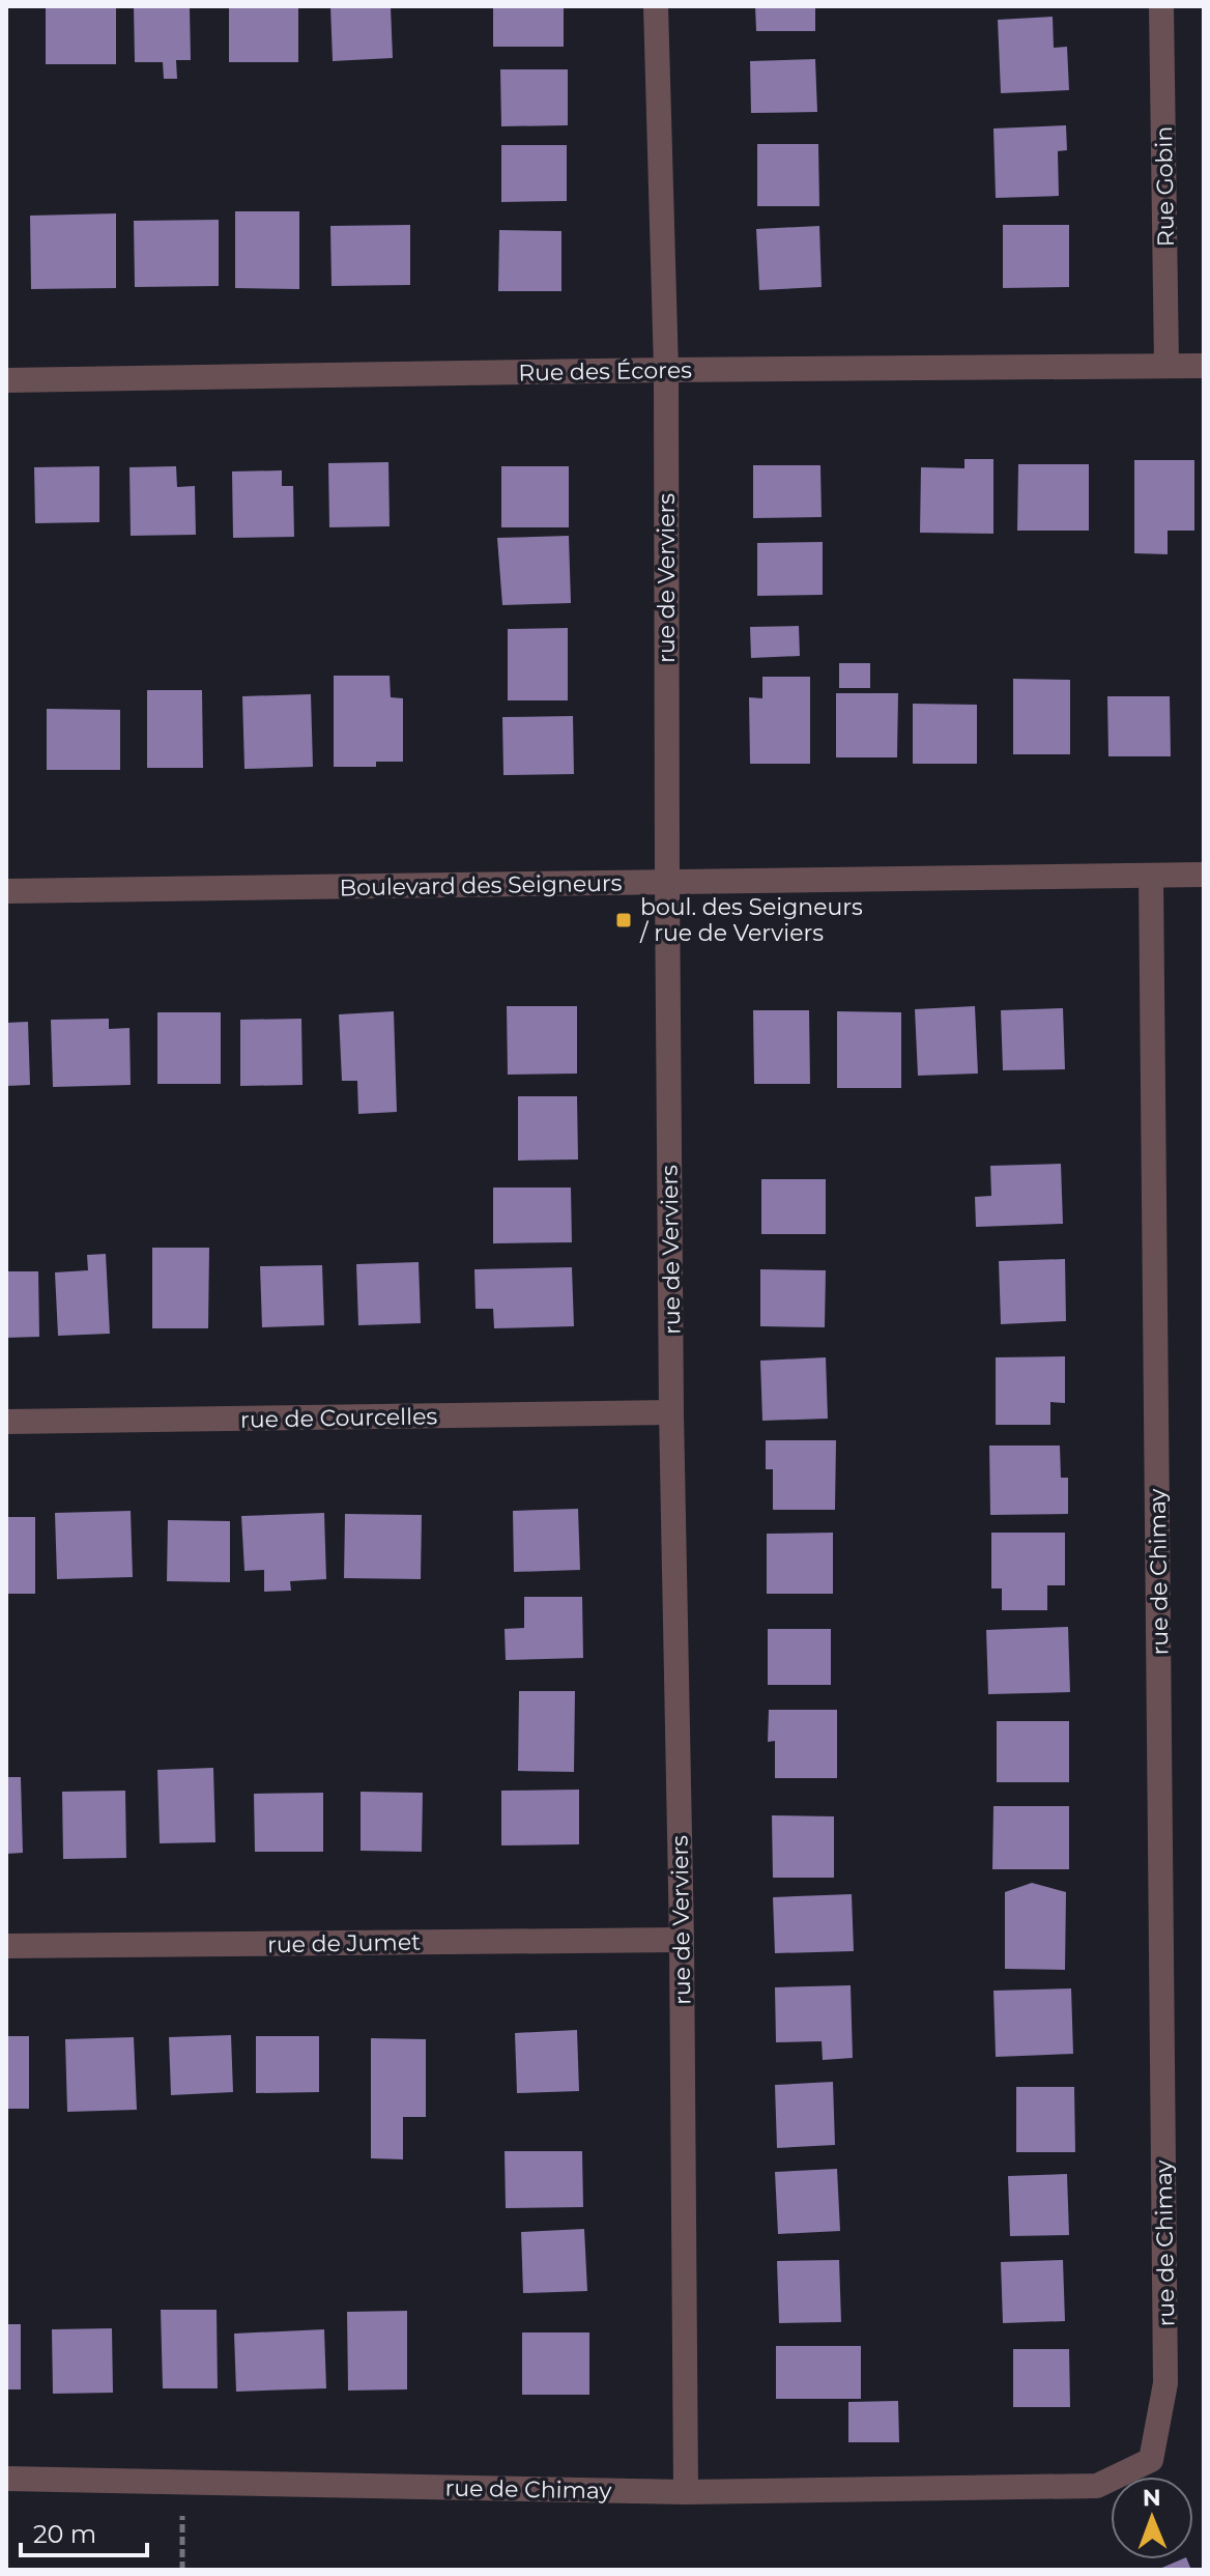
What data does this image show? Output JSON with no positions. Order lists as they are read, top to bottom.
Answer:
{
  "streets": {
    "street": [
      "Rue Gobin",
      "Rue des Écores",
      "rue de Verviers",
      "Boulevard des Seigneurs",
      "rue de Courcelles",
      "rue de Chimay",
      "rue de Jumet"
    ]
  },
  "crossings": [
    ["Rue Gobin", "Rue des Écores"],
    ["Rue des Écores", "rue de Verviers"],
    ["rue de Verviers", "Boulevard des Seigneurs"],
    ["rue de Verviers", "rue de Courcelles"],
    ["rue de Verviers", "rue de Chimay"],
    ["rue de Verviers", "rue de Jumet"],
    ["Boulevard des Seigneurs", "rue de Chimay"]
  ],
  "places": {
    "transit": ["boul. des Seigneurs / rue de Verviers"]
  },
  "scale_bar": "20 m",
  "north": "top"
}
